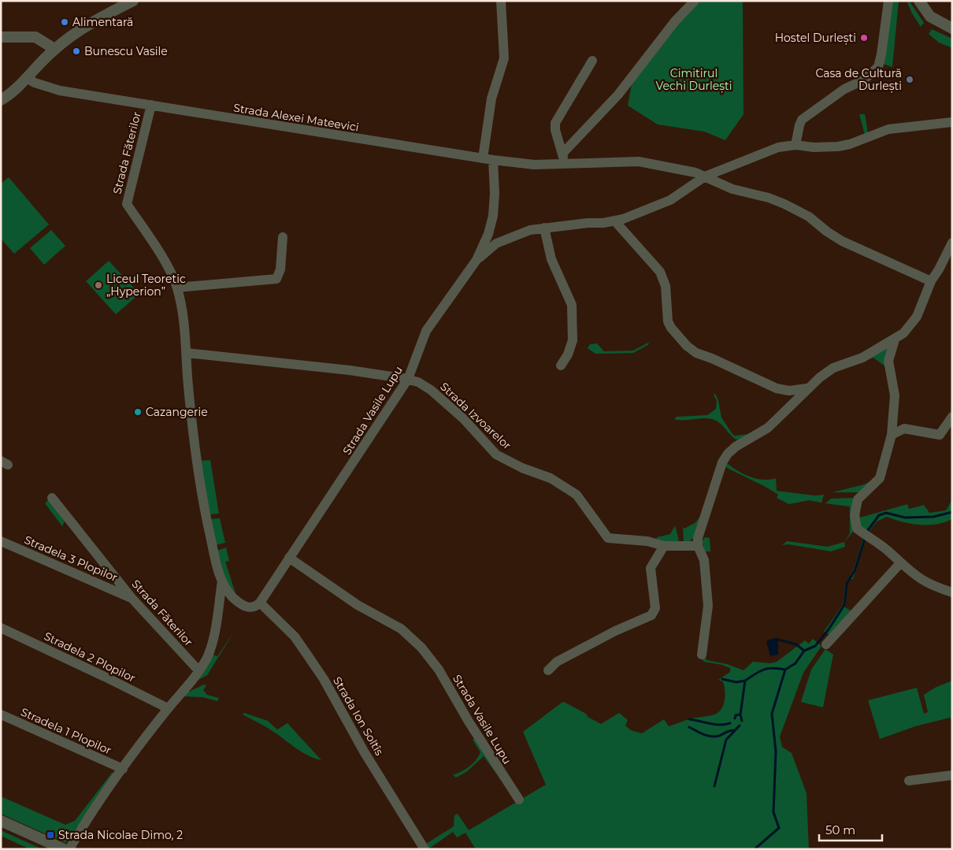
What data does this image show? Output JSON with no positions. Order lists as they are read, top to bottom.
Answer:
{
  "streets": {
    "street": [
      "Strada Alexei Mateevici",
      "Strada Făterilor",
      "Strada Vasile Lupu",
      "Strada Izvoarelor",
      "Stradela 3 Plopilor",
      "Stradela 2 Plopilor",
      "Strada Ion Soltîs",
      "Stradela 1 Plopilor"
    ]
  },
  "crossings": [
    ["Strada Alexei Mateevici", "Strada Făterilor"],
    ["Strada Alexei Mateevici", "Strada Vasile Lupu"],
    ["Strada Făterilor", "Strada Vasile Lupu"],
    ["Strada Făterilor", "Strada Izvoarelor"],
    ["Strada Făterilor", "Stradela 3 Plopilor"],
    ["Strada Făterilor", "Strada Ion Soltîs"],
    ["Strada Vasile Lupu", "Strada Izvoarelor"],
    ["Strada Vasile Lupu", "Strada Ion Soltîs"]
  ],
  "parks": ["Cimitirul Vechi Durlești"],
  "places": {
    "other": [
      "Alimentară",
      "Hostel Durlești",
      "Bunescu Vasile",
      "Casa de Cultură Durlești",
      "Liceul Teoretic „Hyperion”",
      "Cazangerie"
    ],
    "transit": ["Strada Nicolae Dimo, 2"]
  },
  "scale_bar": "50 m"
}
